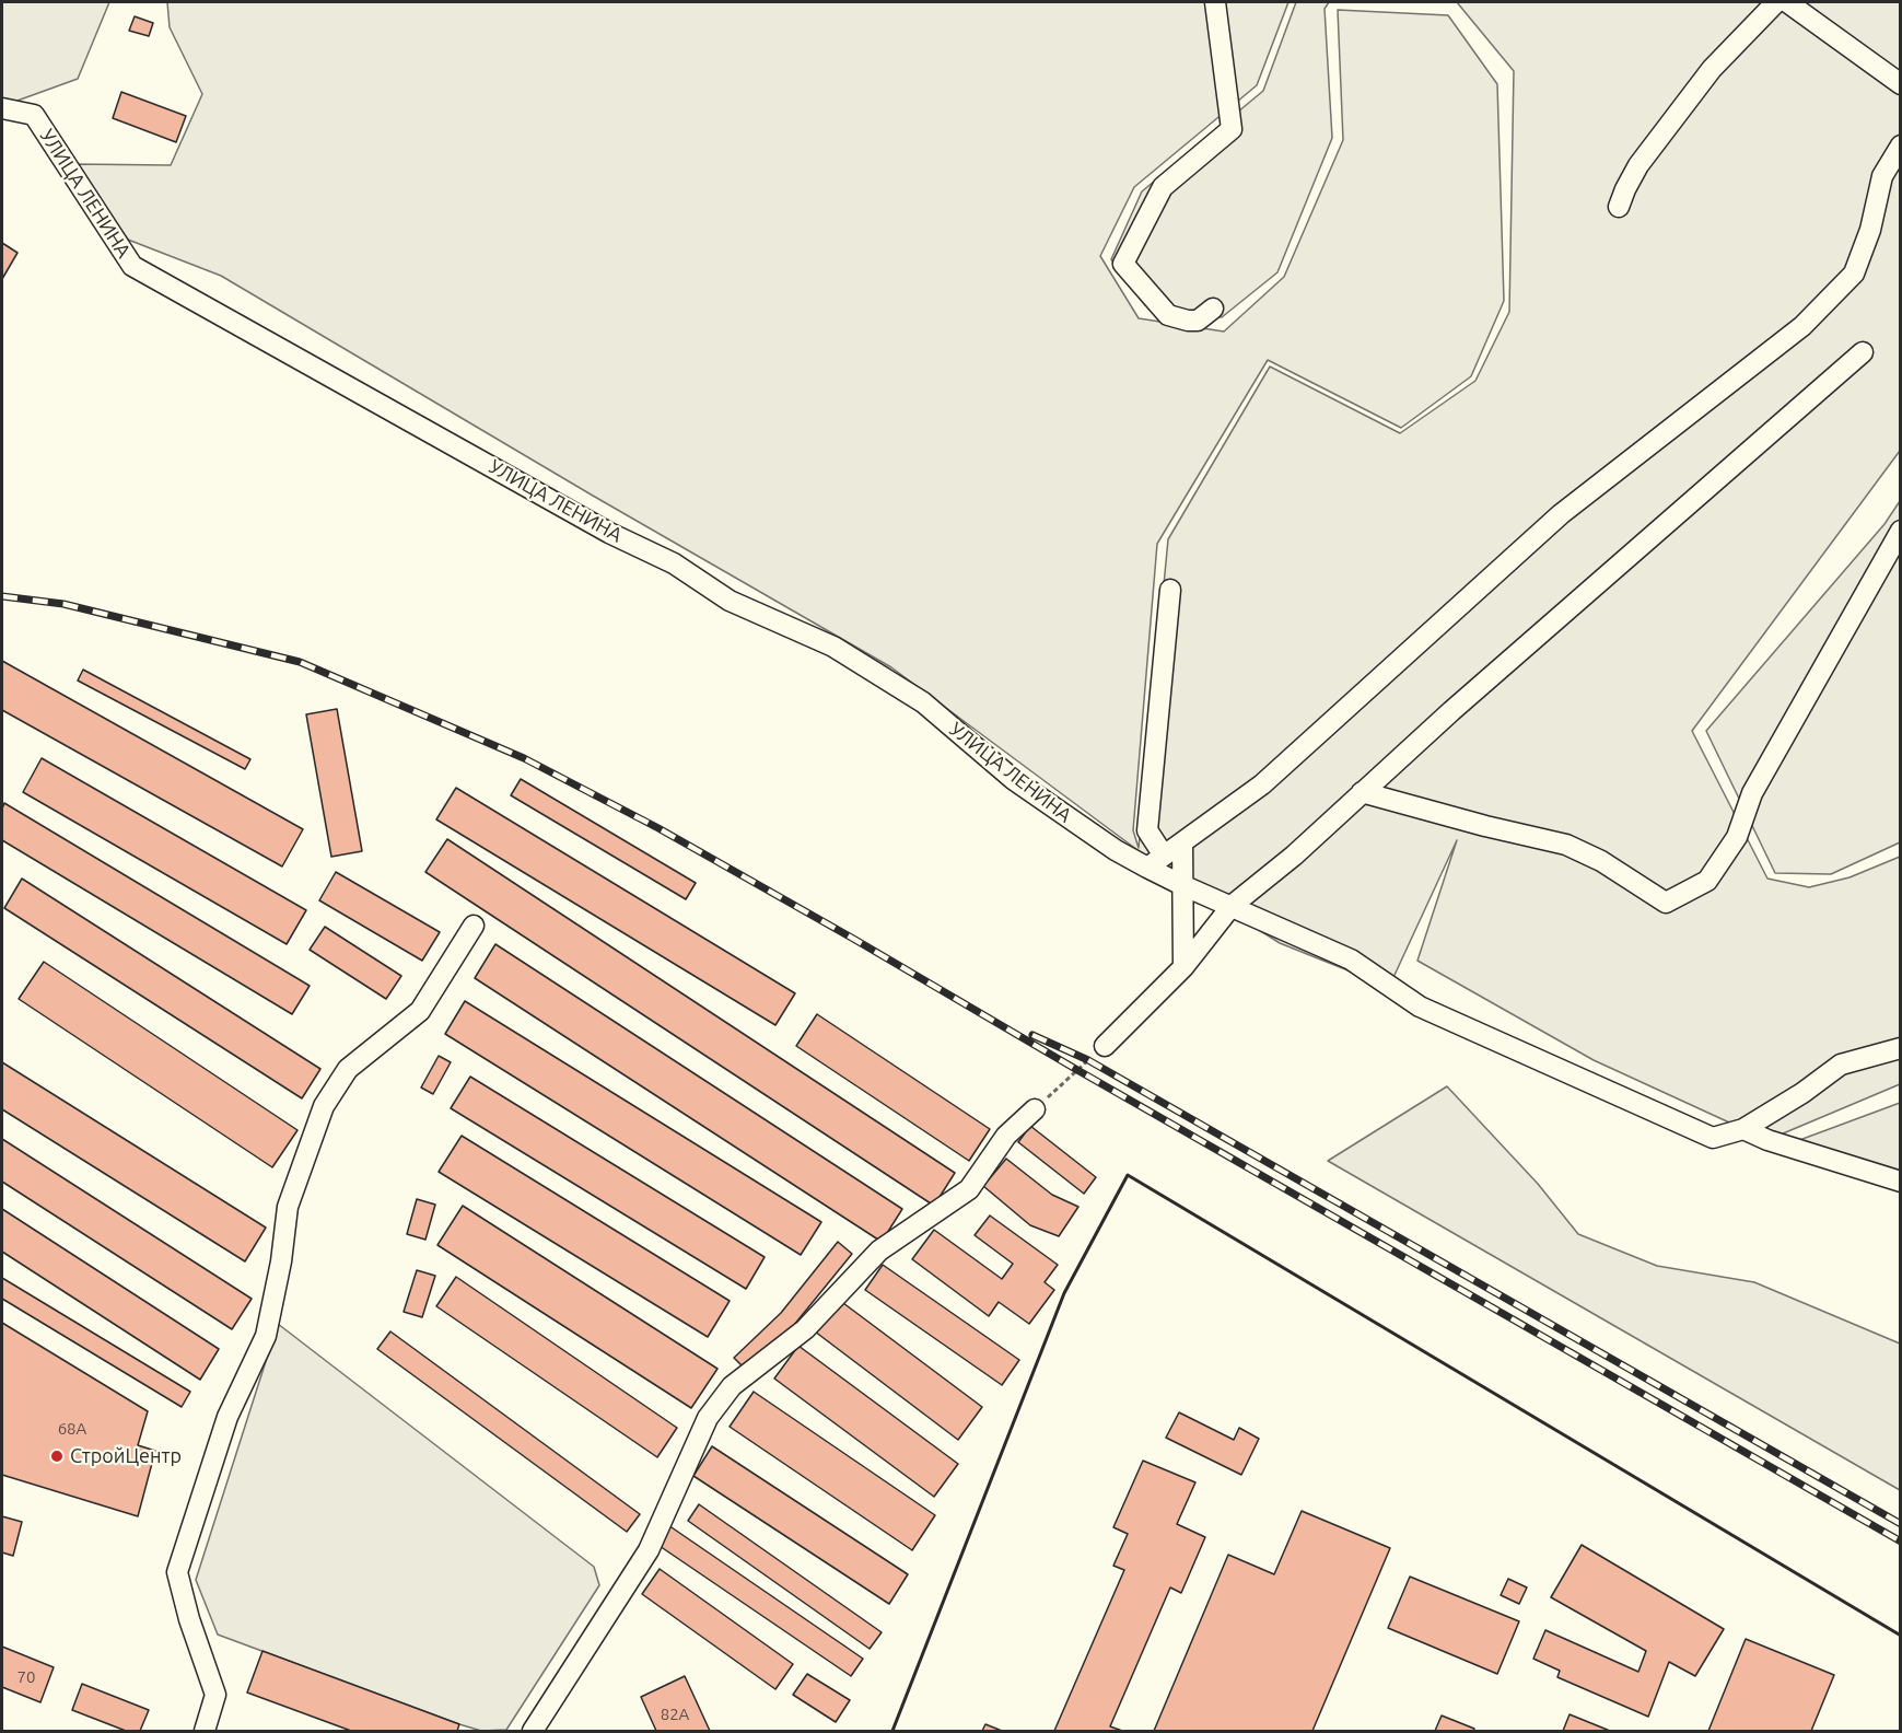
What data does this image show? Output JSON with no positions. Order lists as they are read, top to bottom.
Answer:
{
  "streets": {
    "street": ["УЛИЦА ЛЕНИНА"]
  },
  "places": ["СтройЦентр"],
  "house_numbers": ["68А", "70", "82А"]
}
